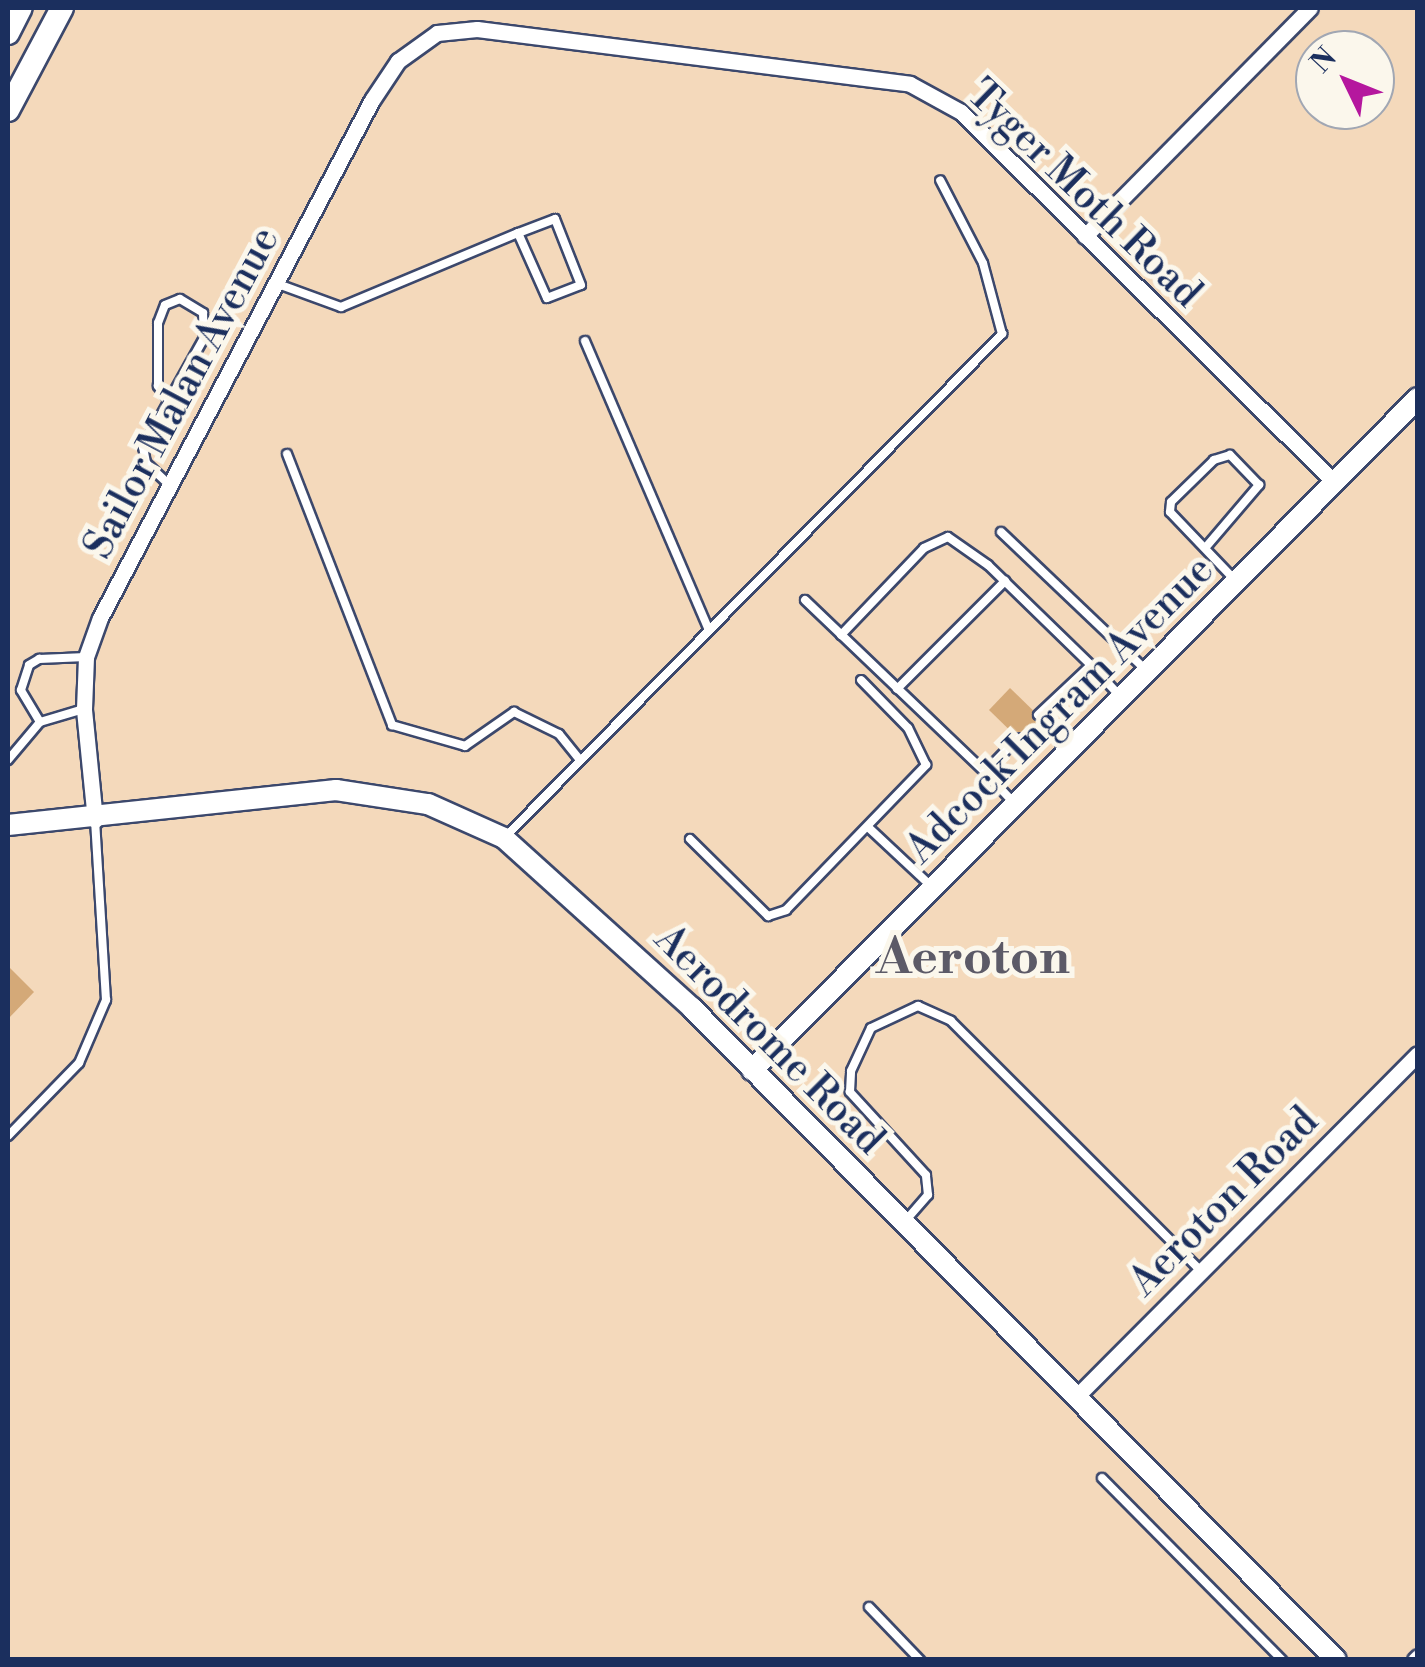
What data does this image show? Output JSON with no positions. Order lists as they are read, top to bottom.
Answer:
{
  "streets": {
    "street": [
      "Tyger Moth Road",
      "Sailor Malan Avenue",
      "Adcock Ingram Avenue",
      "Aerodrome Road",
      "Aeroton Road"
    ]
  },
  "crossings": [
    ["Tyger Moth Road", "Sailor Malan Avenue"],
    ["Tyger Moth Road", "Adcock Ingram Avenue"],
    ["Sailor Malan Avenue", "Aerodrome Road"],
    ["Adcock Ingram Avenue", "Aerodrome Road"],
    ["Aerodrome Road", "Aeroton Road"]
  ],
  "districts": ["Aeroton"],
  "north": "top left"
}
